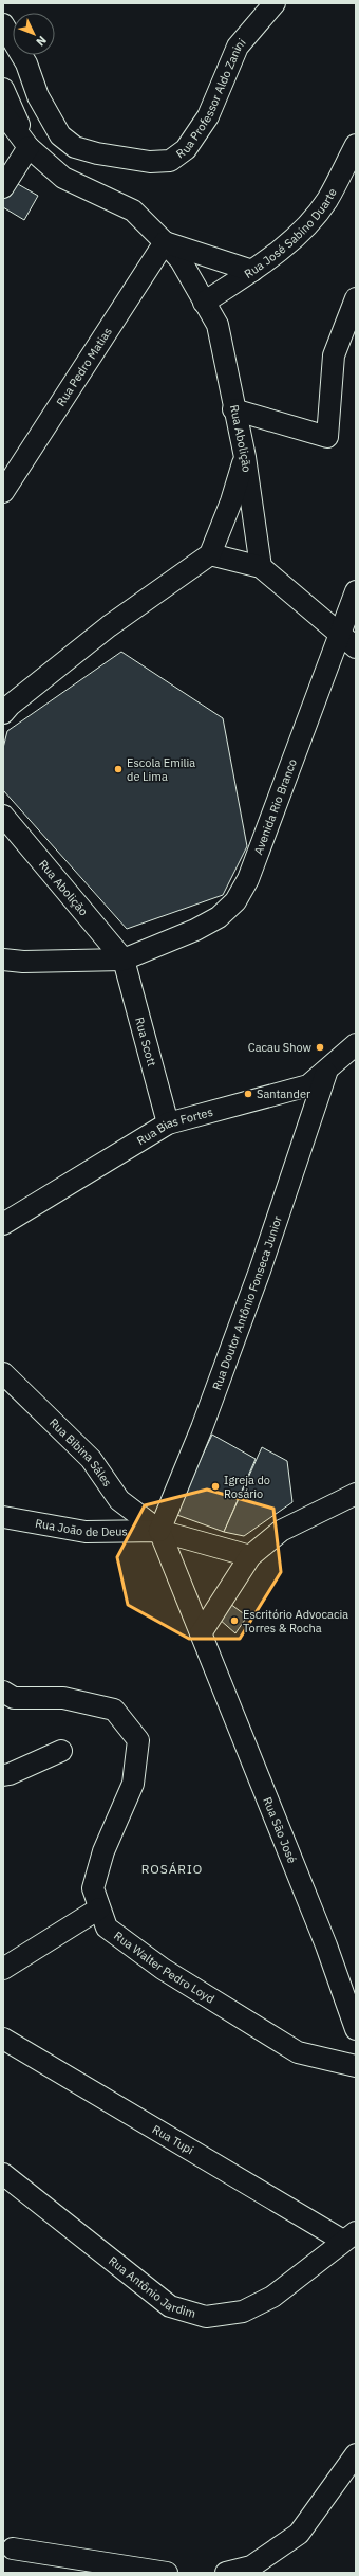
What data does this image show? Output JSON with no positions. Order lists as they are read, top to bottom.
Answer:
{
  "streets": {
    "street": [
      "Rua Professor Aldo Zanini",
      "Rua José Sabino Duarte",
      "Rua Pedro Matias",
      "Rua Abolição",
      "Avenida Rio Branco",
      "Rua Scott",
      "Rua Bias Fortes",
      "Rua Doutor Antônio Fonseca Junior",
      "Rua Bibina Sáles",
      "Rua João de Deus",
      "Rua São José",
      "Rua Walter Pedro Loyd",
      "Rua Tupi",
      "Rua Antônio Jardim"
    ]
  },
  "crossings": [
    ["Rua José Sabino Duarte", "Rua Abolição"],
    ["Rua Pedro Matias", "Rua Abolição"],
    ["Rua Abolição", "Avenida Rio Branco"],
    ["Rua Abolição", "Rua Scott"],
    ["Avenida Rio Branco", "Rua Scott"],
    ["Rua Scott", "Rua Bias Fortes"],
    ["Rua Bias Fortes", "Rua Doutor Antônio Fonseca Junior"],
    ["Rua Doutor Antônio Fonseca Junior", "Rua Bibina Sáles"],
    ["Rua Doutor Antônio Fonseca Junior", "Rua João de Deus"],
    ["Rua Doutor Antônio Fonseca Junior", "Rua São José"],
    ["Rua Bibina Sáles", "Rua João de Deus"],
    ["Rua Bibina Sáles", "Rua São José"],
    ["Rua João de Deus", "Rua São José"],
    ["Rua Tupi", "Rua Antônio Jardim"]
  ],
  "districts": ["ROSÁRIO"],
  "places": [
    "Escola Emilia de Lima",
    "Cacau Show",
    "Santander",
    "Igreja do Rosário",
    "Escritório Advocacia Torres & Rocha"
  ],
  "north": "bottom right"
}
